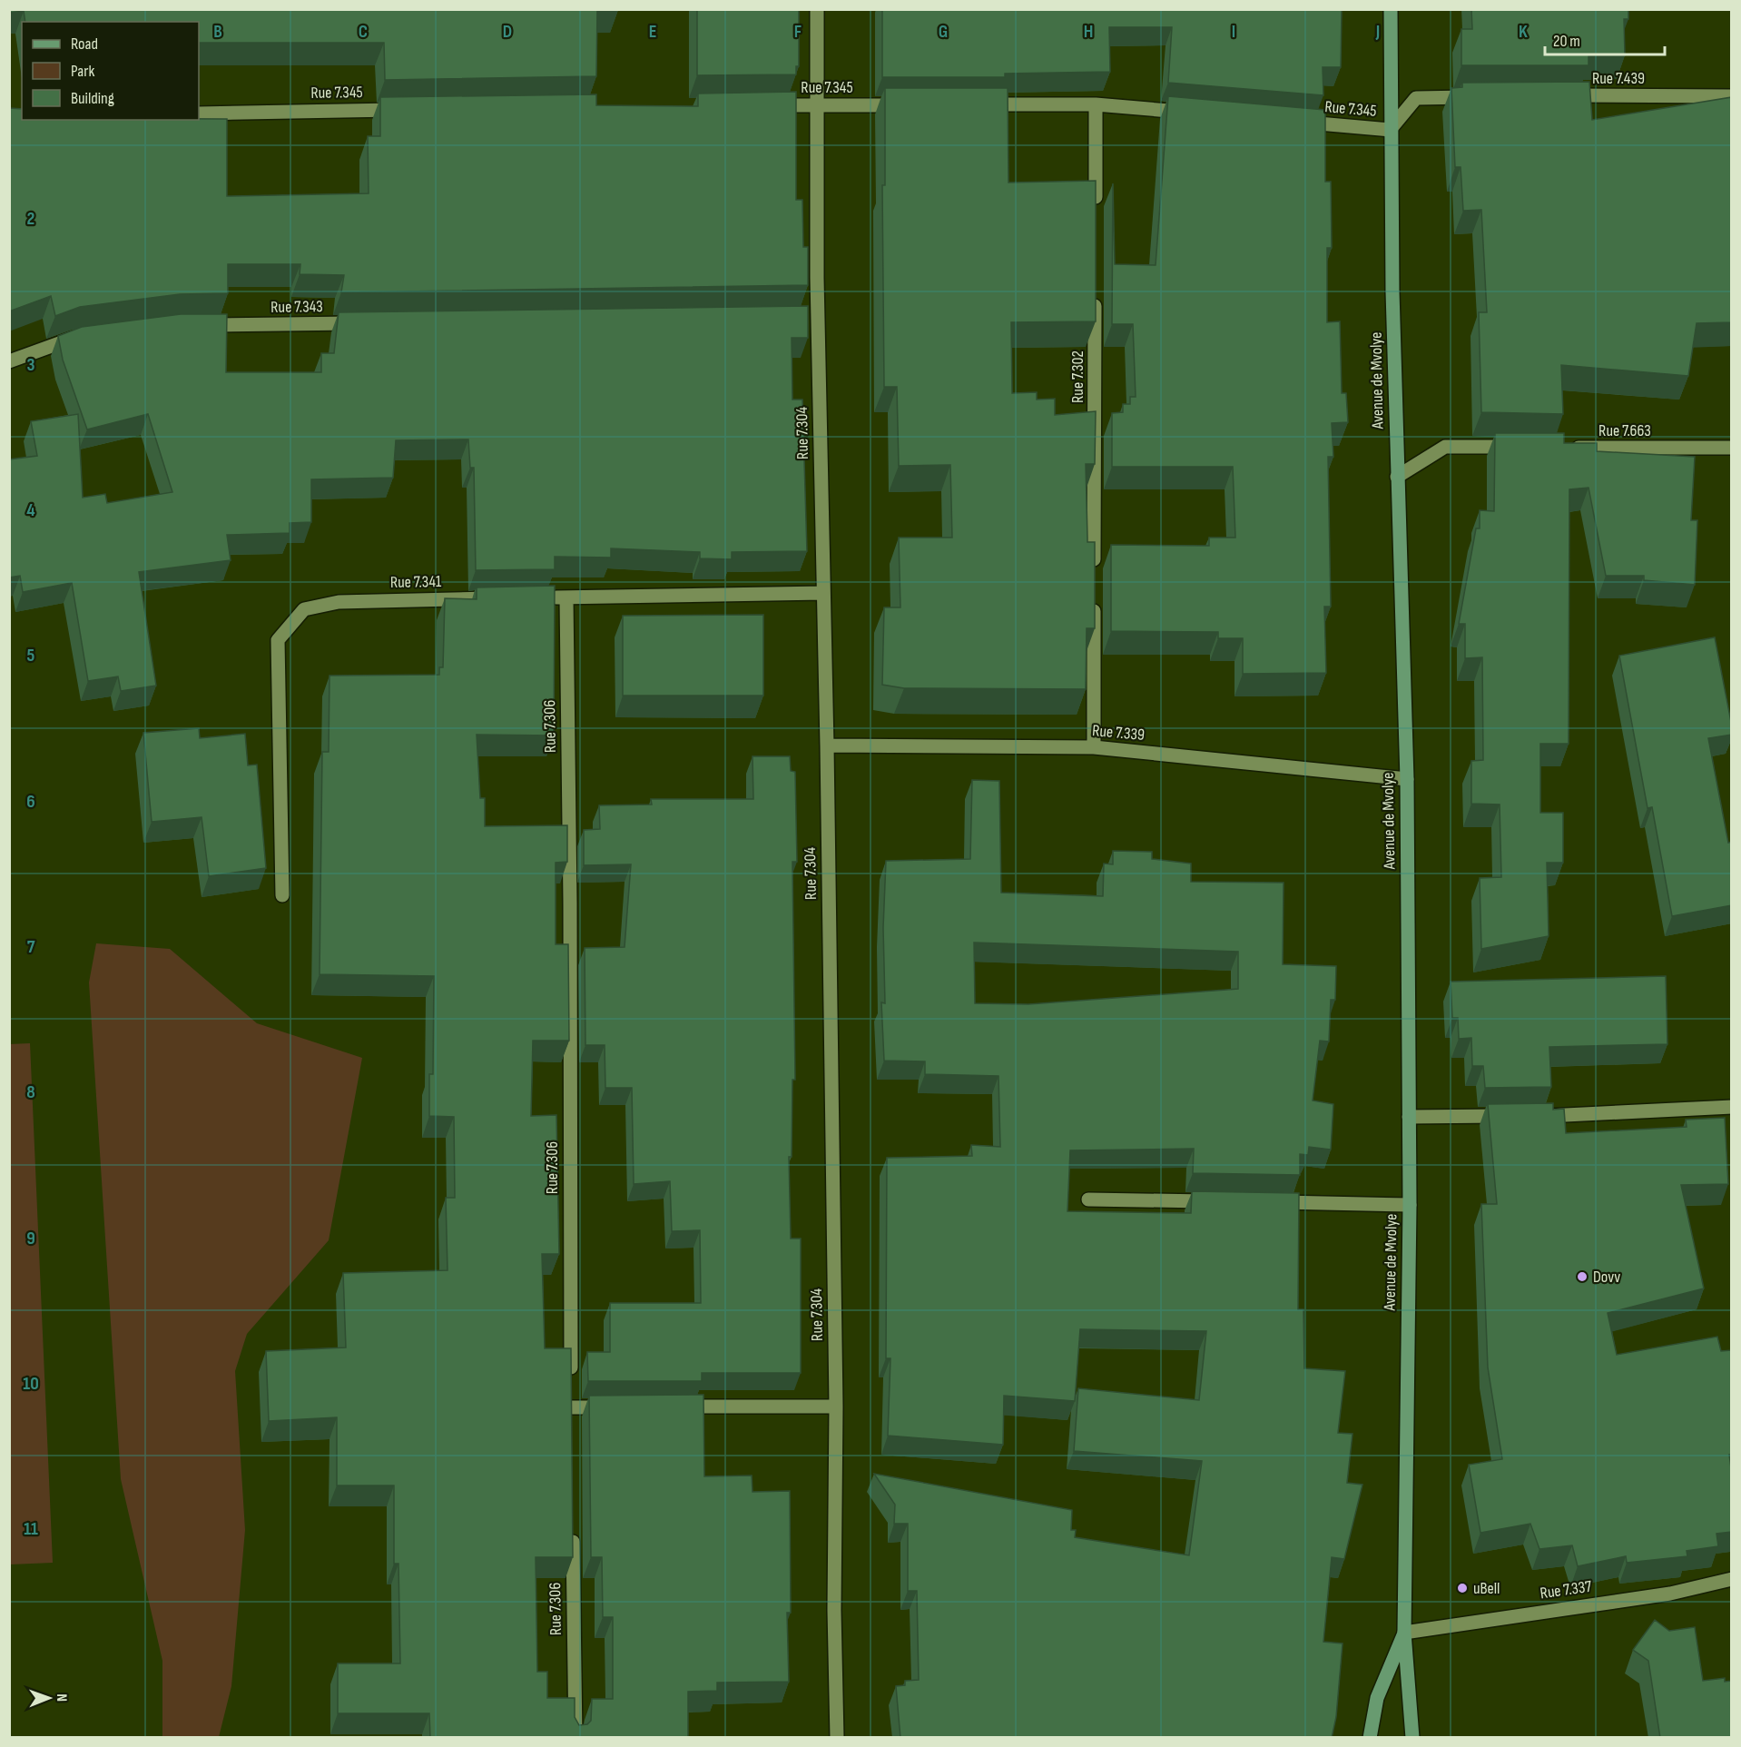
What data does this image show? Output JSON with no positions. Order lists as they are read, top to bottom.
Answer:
{
  "streets": {
    "main road": ["Avenue de Mvolye"],
    "street": [
      "Rue 7.439",
      "Rue 7.345",
      "Rue 7.343",
      "Rue 7.302",
      "Rue 7.663",
      "Rue 7.304",
      "Rue 7.341",
      "Rue 7.306",
      "Rue 7.339",
      "Rue 7.337"
    ]
  },
  "crossings": [
    ["Rue 7.345", "Avenue de Mvolye"],
    ["Rue 7.345", "Rue 7.304"],
    ["Avenue de Mvolye", "Rue 7.339"],
    ["Avenue de Mvolye", "Rue 7.337"],
    ["Rue 7.304", "Rue 7.339"]
  ],
  "places": ["Dovv", "uBell"],
  "legend": ["Road", "Park", "Building"],
  "scale_bar": "20 m",
  "north": "right",
  "grid": {
    "columns": [
      "B",
      "C",
      "D",
      "E",
      "F",
      "G",
      "H",
      "I",
      "J",
      "K"
    ],
    "rows": [
      "2",
      "3",
      "4",
      "5",
      "6",
      "7",
      "8",
      "9",
      "10",
      "11"
    ]
  }
}
